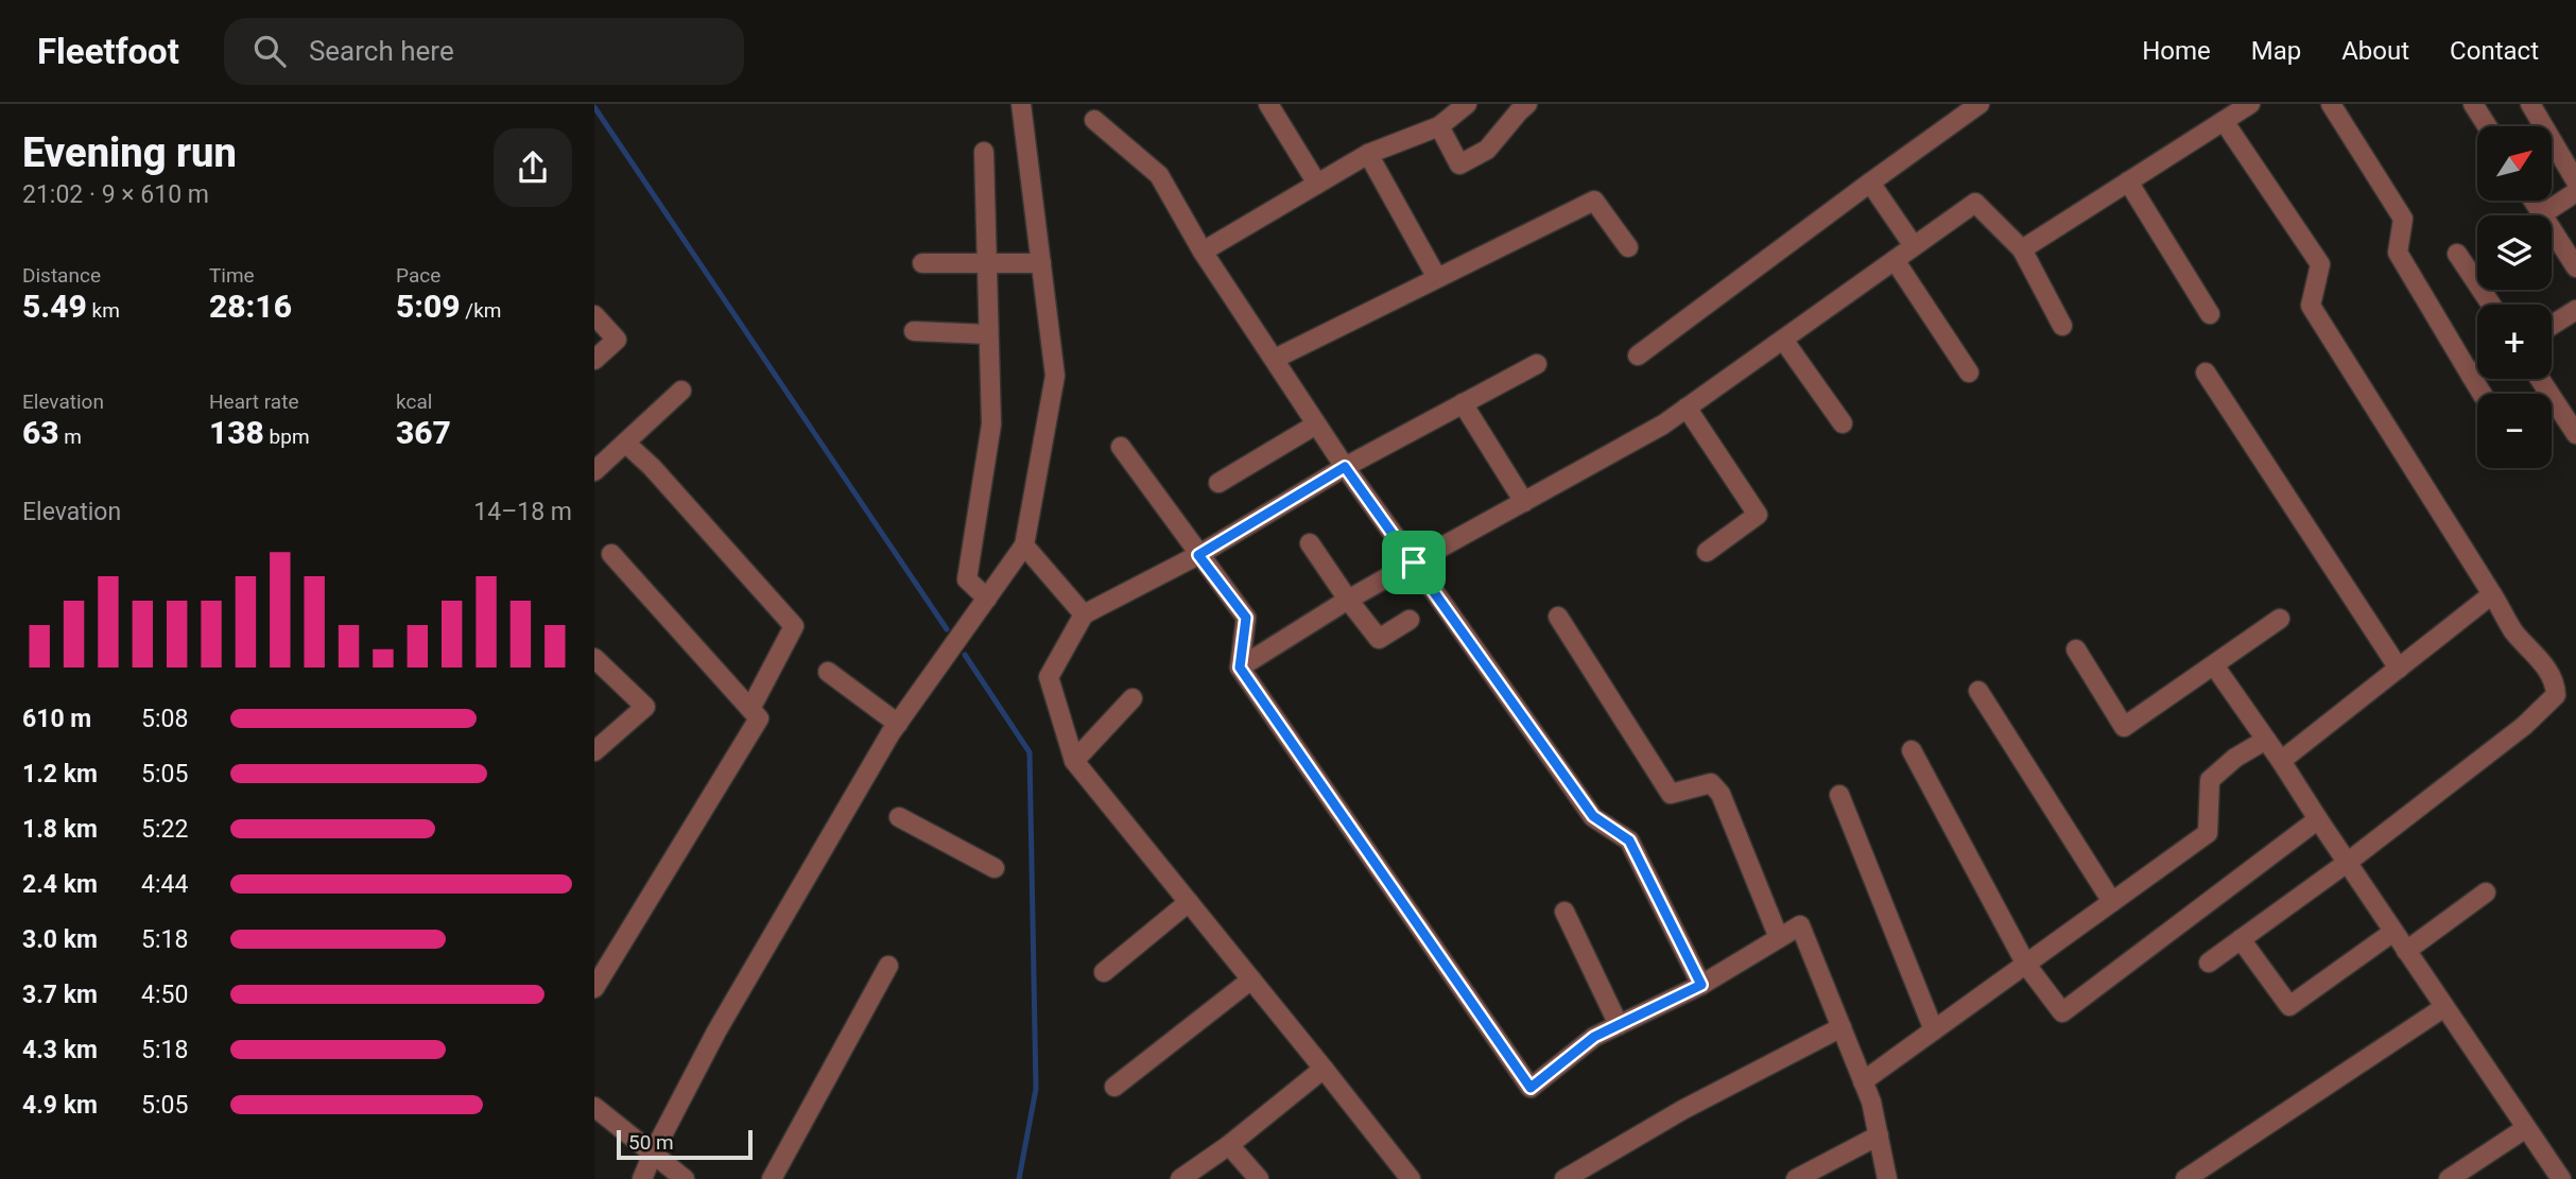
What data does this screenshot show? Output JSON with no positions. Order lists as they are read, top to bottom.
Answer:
{
  "scale_bar": "50 m",
  "north": "top right",
  "page": {
    "header": "Fleetfoot",
    "search": "Search here",
    "nav": [
      "Home",
      "Map",
      "About",
      "Contact"
    ],
    "heading": ["Evening run", "21:02 · 9 × 610 m"],
    "map_buttons": ["+", "−"],
    "stats": [
      ["Distance", "5.49 km"],
      ["Time", "28:16"],
      ["Pace", "5:09 /km"],
      ["Elevation", "63 m"],
      ["Heart rate", "138 bpm"],
      ["kcal", "367"]
    ],
    "chart": ["Elevation", "14–18 m"],
    "list": [
      {
        "name": "610 m",
        "note": "5:08"
      },
      {
        "name": "1.2 km",
        "note": "5:05"
      },
      {
        "name": "1.8 km",
        "note": "5:22"
      },
      {
        "name": "2.4 km",
        "note": "4:44"
      },
      {
        "name": "3.0 km",
        "note": "5:18"
      },
      {
        "name": "3.7 km",
        "note": "4:50"
      },
      {
        "name": "4.3 km",
        "note": "5:18"
      },
      {
        "name": "4.9 km",
        "note": "5:05"
      }
    ],
    "scale": "50 m"
  }
}
